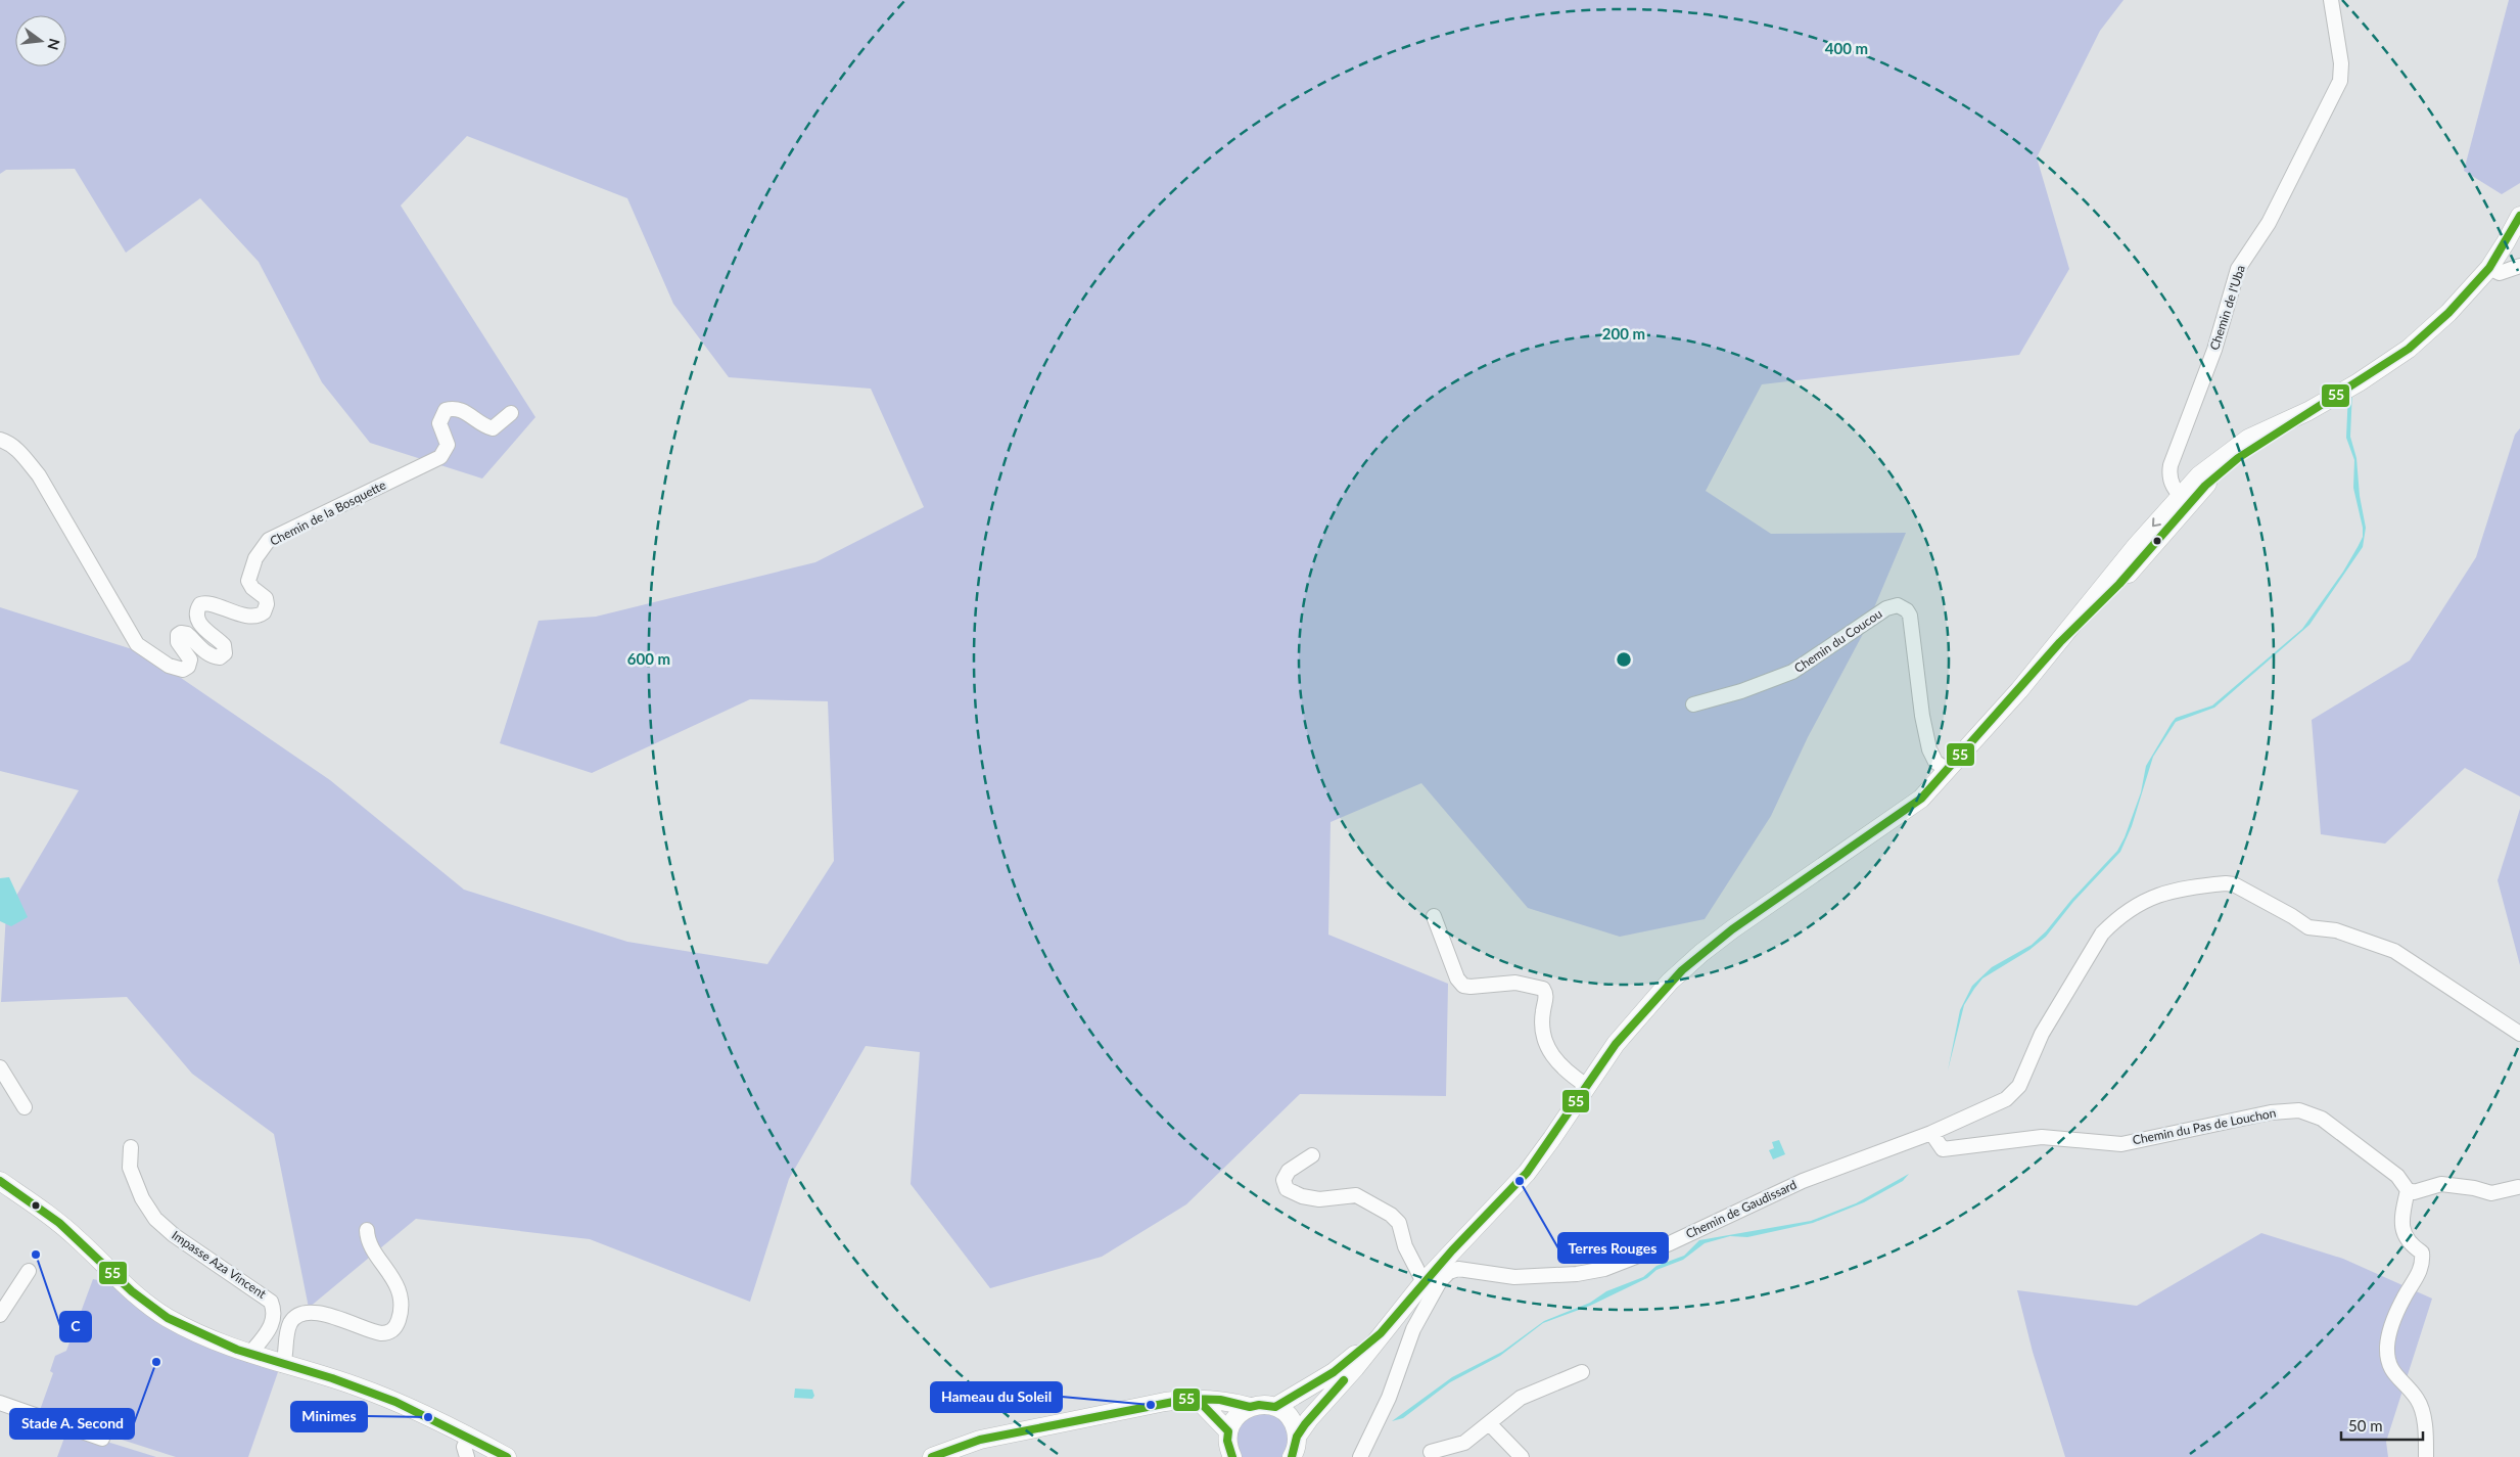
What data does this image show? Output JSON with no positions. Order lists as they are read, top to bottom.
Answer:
{
  "streets": {
    "street": [
      "Chemin de l'Uba",
      "Chemin de la Bosquette",
      "Chemin du Coucou",
      "Chemin du Pas de Louchon",
      "Chemin de Gaudissard",
      "Impasse Aza Vincent"
    ]
  },
  "crossings": [
    ["Chemin du Pas de Louchon", "Chemin de Gaudissard"]
  ],
  "places": [
    "Terres Rouges",
    "C",
    "Stade A. Second",
    "Hameau du Soleil",
    "Minimes"
  ],
  "lines": ["transit line 55"],
  "scale_bar": "50 m",
  "north": "right",
  "rings": ["400 m", "200 m", "600 m"]
}
